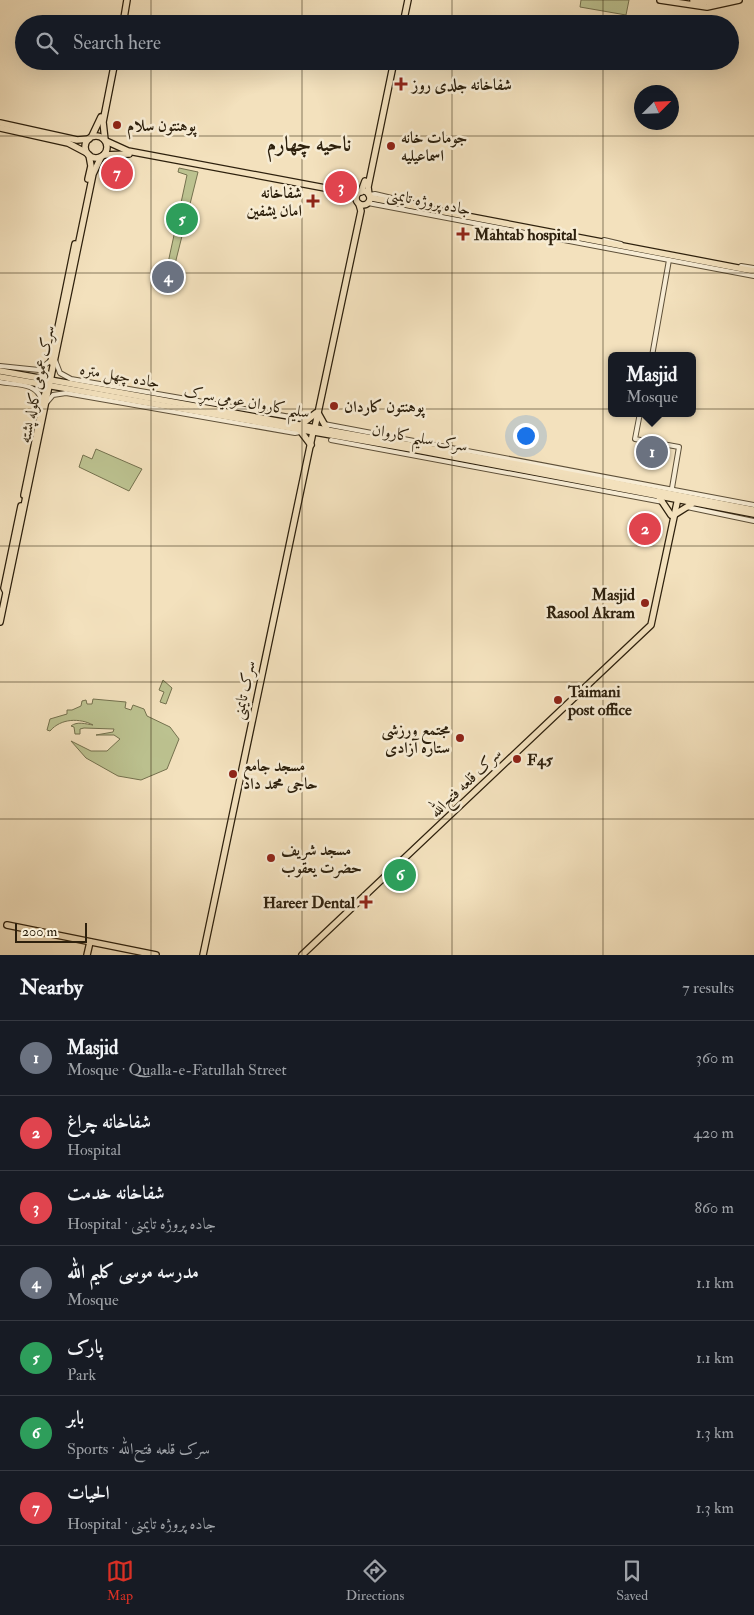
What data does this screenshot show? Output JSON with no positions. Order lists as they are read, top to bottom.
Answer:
{
  "streets": {
    "main road": [
      "جاده پروژه تایمنی",
      "سرک عمومی کلوله پشته",
      "سلیم کاروان عومي سړک",
      "سرک سلیم کاروان",
      "سرک تایمنی",
      "سرک قلعه فتح‌الله"
    ],
    "street": ["جاده چهل متره"]
  },
  "crossings": [
    ["جاده پروژه تایمنی", "سرک عمومی کلوله پشته"],
    ["جاده پروژه تایمنی", "سرک تایمنی"],
    ["جاده چهل متره", "سرک عمومی کلوله پشته"],
    ["جاده چهل متره", "سلیم کاروان عومي سړک"],
    ["سرک عمومی کلوله پشته", "سلیم کاروان عومي سړک"],
    ["سلیم کاروان عومي سړک", "سرک سلیم کاروان"],
    ["سلیم کاروان عومي سړک", "سرک تایمنی"],
    ["سلیم کاروان عومي سړک", "سرک قلعه فتح‌الله"],
    ["سرک سلیم کاروان", "سرک قلعه فتح‌الله"]
  ],
  "districts": ["ناحیه چهارم"],
  "places": {
    "health": [
      "شفاخانه جلدی روز",
      "شفاخانه امان یشفین",
      "Mahtab hospital",
      "Hareer Dental"
    ],
    "other": [
      "پوهنتون سلام",
      "جومات خانه اسماعيليه",
      "پوهنتون کاردان",
      "Masjid Rasool Akram",
      "Taimani post office",
      "مجتمع ورزشی ستاره آزادی",
      "F45",
      "مسجد جامع حاجی محمد داد",
      "مسجد شریف حضرت یعقوب"
    ]
  },
  "scale_bar": "200 m",
  "north": "top right",
  "page": {
    "search": "Search here",
    "pins": [
      "7",
      "3",
      "5",
      "4",
      "1",
      "2",
      "6"
    ],
    "popup": ["Masjid", "Mosque"],
    "scale": "200 m",
    "heading": ["Nearby", "7 results"],
    "list": [
      {
        "mark": "1",
        "name": "Masjid",
        "note": "Mosque · Qualla-e-Fatullah Street",
        "value": "360 m"
      },
      {
        "mark": "2",
        "name": "شفاخانه چراغ",
        "note": "Hospital",
        "value": "420 m"
      },
      {
        "mark": "3",
        "name": "شفاخانه خدمت",
        "note": "Hospital · جاده پروژه تایمنی",
        "value": "860 m"
      },
      {
        "mark": "4",
        "name": "مدرسه موسی کلیم الله",
        "note": "Mosque",
        "value": "1.1 km"
      },
      {
        "mark": "5",
        "name": "پارک",
        "note": "Park",
        "value": "1.1 km"
      },
      {
        "mark": "6",
        "name": "بابر",
        "note": "Sports · سرک قلعه فتح‌الله",
        "value": "1.3 km"
      },
      {
        "mark": "7",
        "name": "الحیات",
        "note": "Hospital · جاده پروژه تایمنی",
        "value": "1.3 km"
      }
    ],
    "nav": ["Map", "Directions", "Saved"]
  }
}
